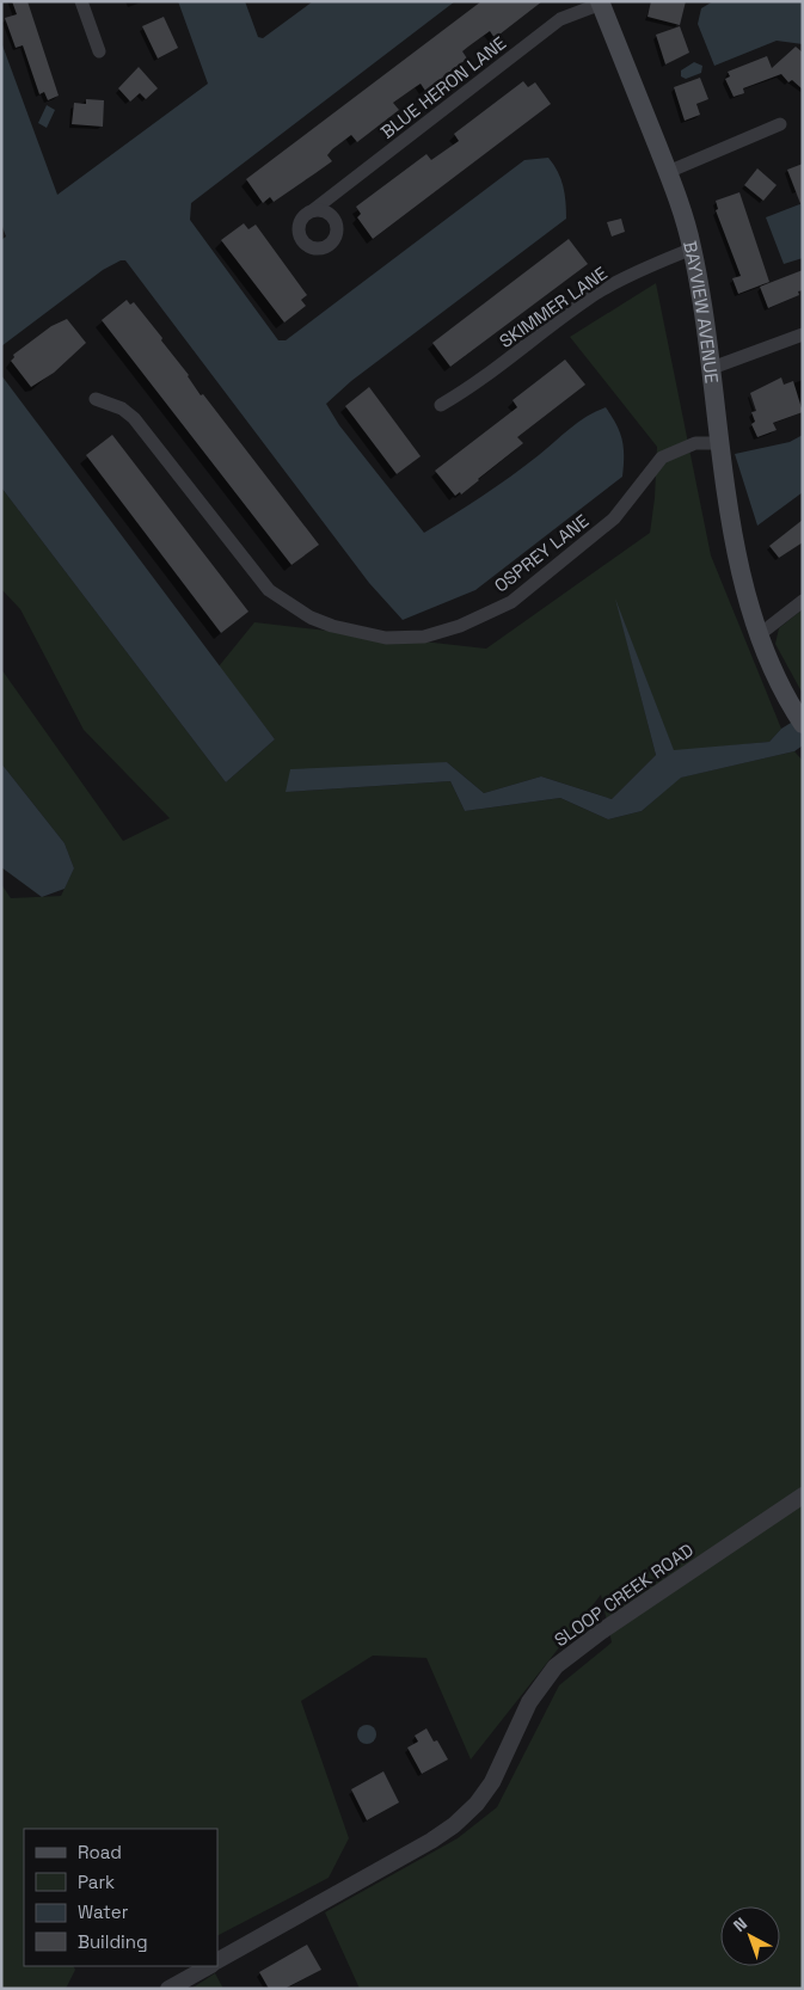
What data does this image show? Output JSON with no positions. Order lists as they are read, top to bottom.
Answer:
{
  "streets": {
    "main road": ["BAYVIEW AVENUE"],
    "street": [
      "BLUE HERON LANE",
      "SKIMMER LANE",
      "OSPREY LANE",
      "SLOOP CREEK ROAD"
    ]
  },
  "crossings": [
    ["BLUE HERON LANE", "BAYVIEW AVENUE"],
    ["SKIMMER LANE", "BAYVIEW AVENUE"],
    ["BAYVIEW AVENUE", "OSPREY LANE"]
  ],
  "legend": [
    "Road",
    "Park",
    "Water",
    "Building"
  ],
  "north": "top left"
}
